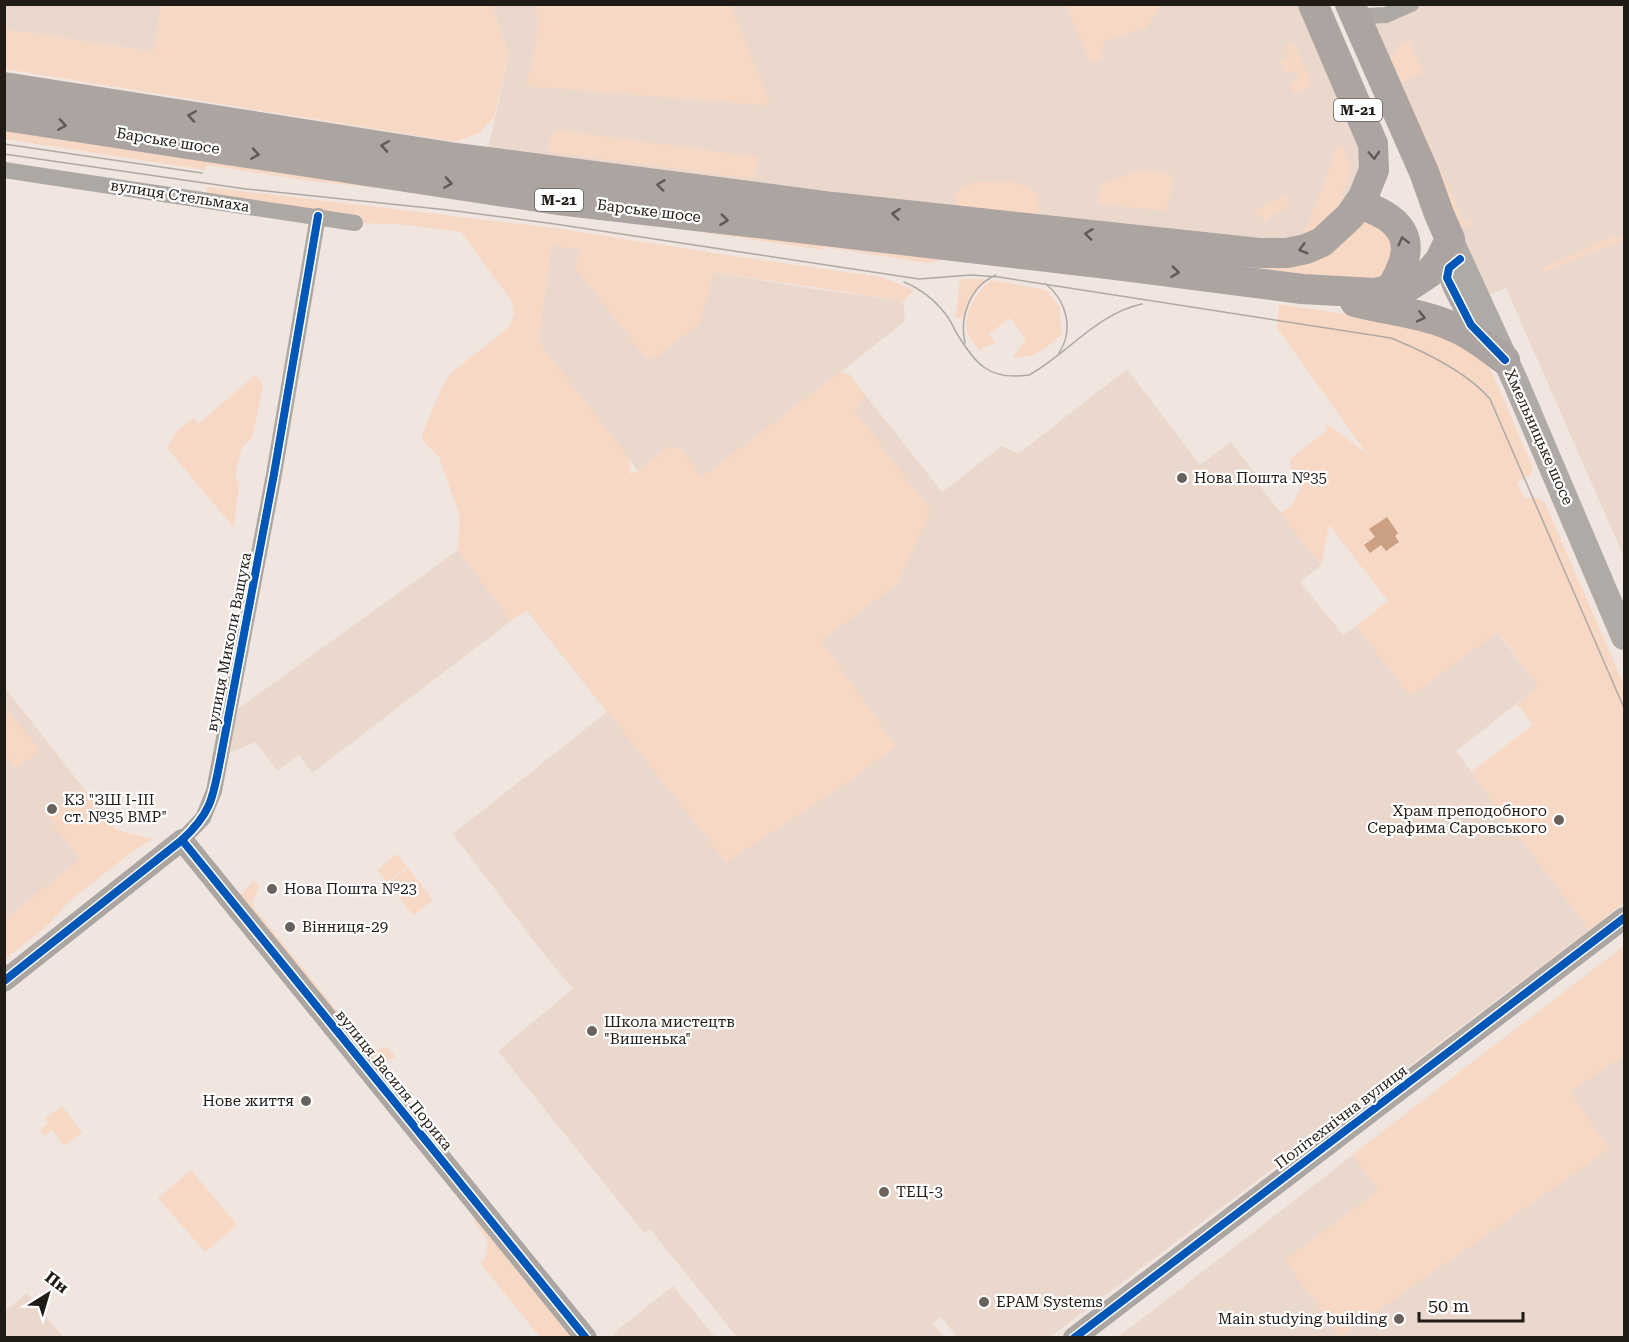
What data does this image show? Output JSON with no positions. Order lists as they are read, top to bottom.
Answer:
{
  "streets": {
    "highway": ["М-21", "Барське шосе"],
    "main road": ["Хмельницьке шосе"],
    "street": [
      "вулиця Стельмаха",
      "вулиця Миколи Ващука",
      "вулиця Василя Порика",
      "Політехнічна вулиця"
    ]
  },
  "crossings": [
    ["М-21", "Барське шосе"],
    ["М-21", "Хмельницьке шосе"],
    ["вулиця Стельмаха", "вулиця Миколи Ващука"],
    ["вулиця Миколи Ващука", "вулиця Василя Порика"]
  ],
  "places": [
    "Нова Пошта №35",
    "КЗ \"ЗШ І-ІІІ ст. №35 ВМР\"",
    "Храм преподобного Серафима Саровського",
    "Нова Пошта №23",
    "Вінниця-29",
    "Школа мистецтв \"Вишенька\"",
    "Нове життя",
    "ТЕЦ-3",
    "EPAM Systems",
    "Main studying building"
  ],
  "scale_bar": "50 m",
  "north": "top right"
}
